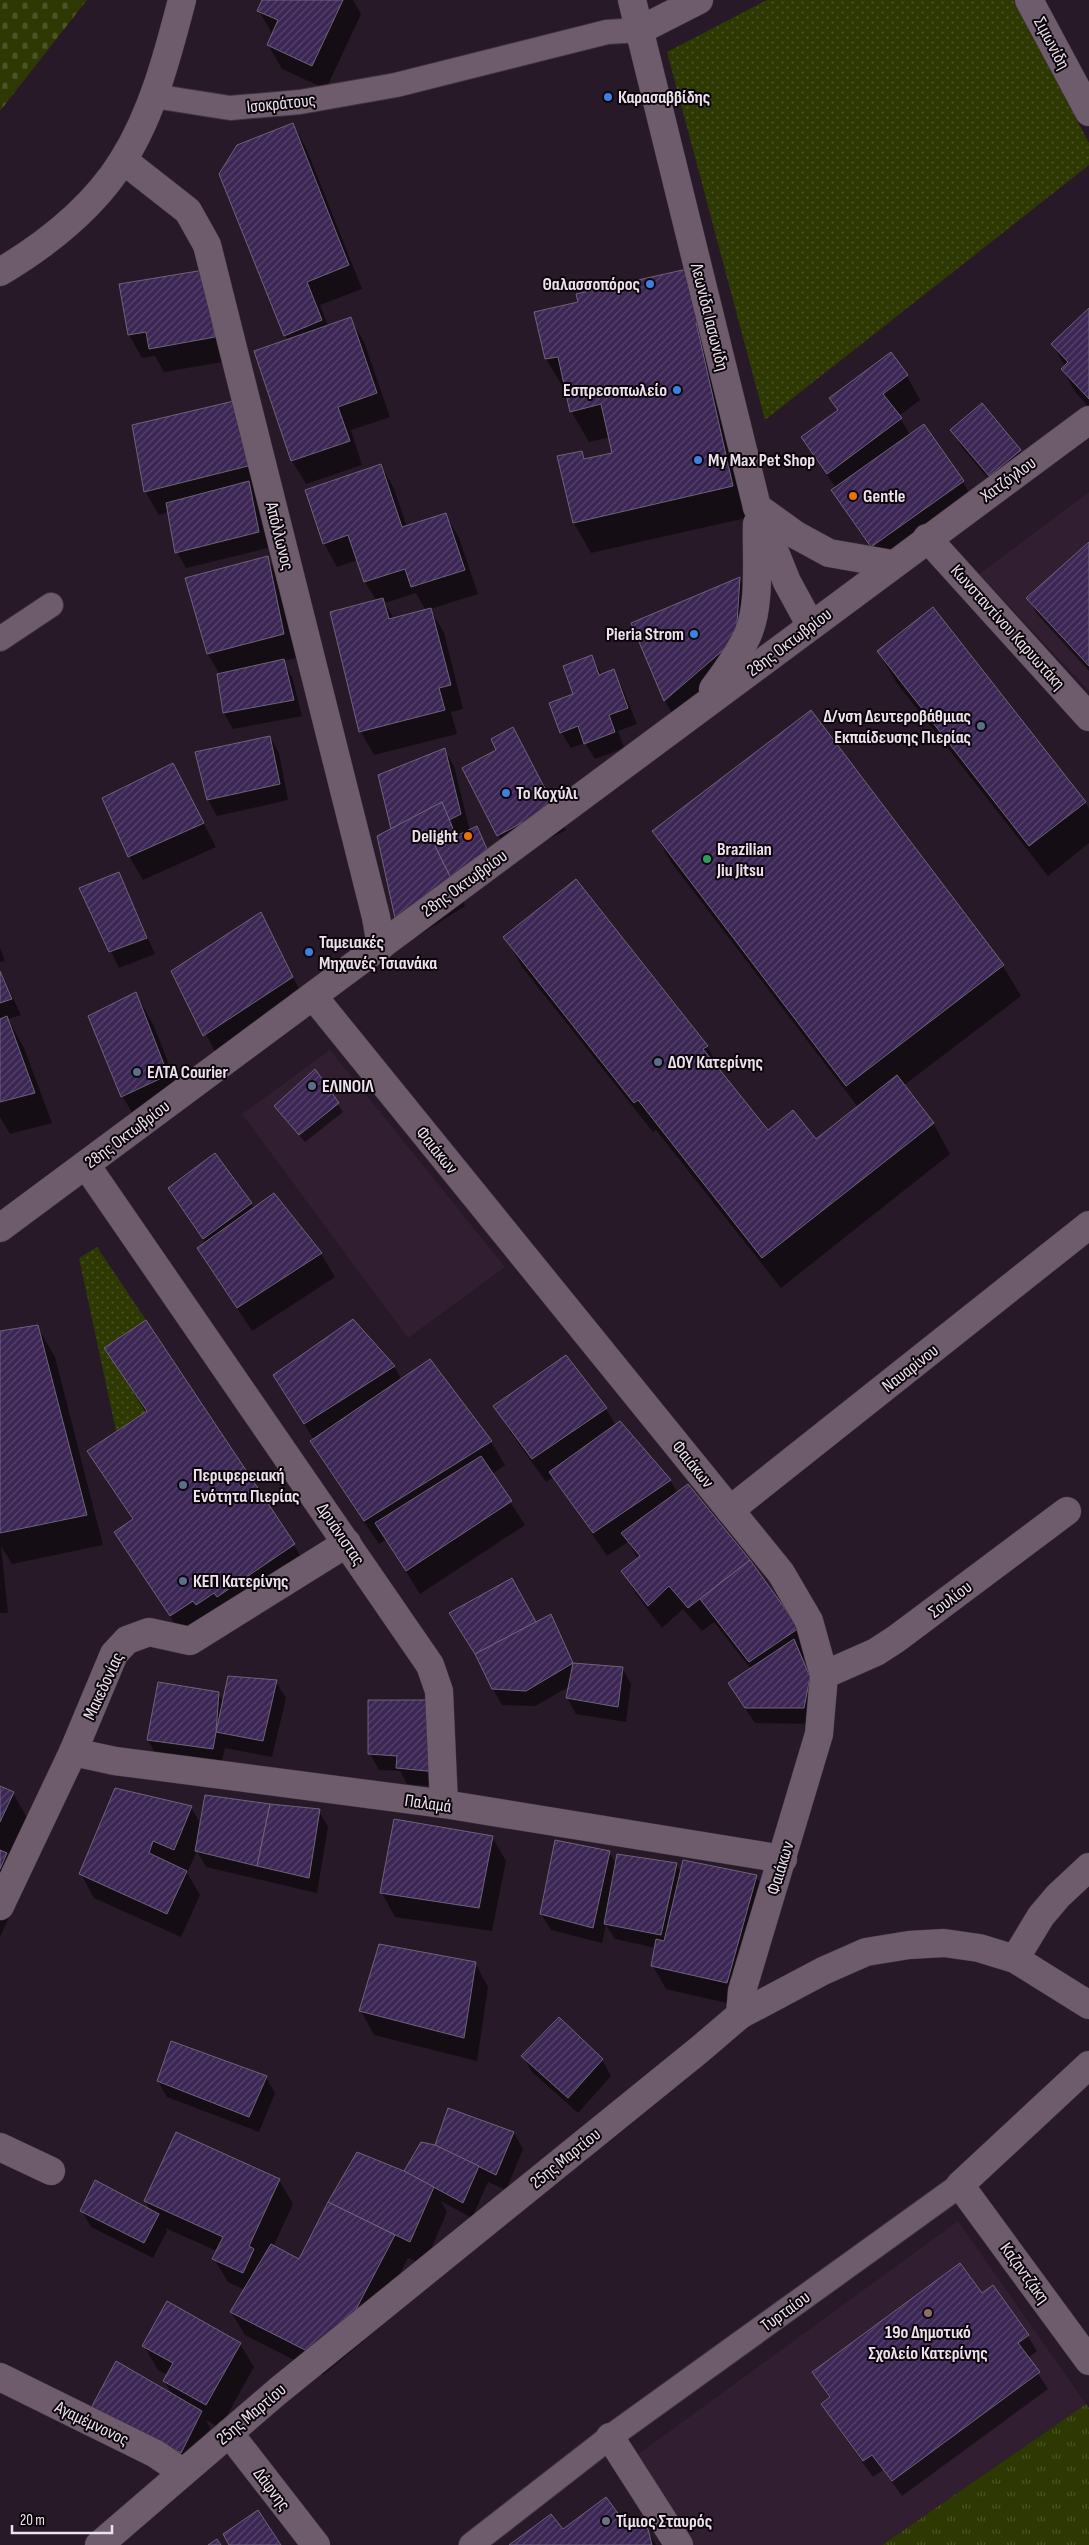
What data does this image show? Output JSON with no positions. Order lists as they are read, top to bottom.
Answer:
{
  "streets": {
    "street": [
      "Σιμωνίδη",
      "Ισοκράτους",
      "Λεωνίδα Ιασωνίδη",
      "Χατζόγλου",
      "Απόλλωνος",
      "Κωνσταντίνου Καρυωτάκη",
      "28ης Οκτωβρίου",
      "Φαιάκων",
      "Ναυαρίνου",
      "Δρυάνιστας",
      "Σουλίου",
      "Μακεδονίας",
      "Παλαμά",
      "25ης Μαρτίου",
      "Καζαντζάκη",
      "Τυρταίου",
      "Αγαμέμνονος",
      "Δάφνης"
    ]
  },
  "crossings": [
    ["Ισοκράτους", "Λεωνίδα Ιασωνίδη"],
    ["Λεωνίδα Ιασωνίδη", "28ης Οκτωβρίου"],
    ["Χατζόγλου", "Κωνσταντίνου Καρυωτάκη"],
    ["Χατζόγλου", "28ης Οκτωβρίου"],
    ["Απόλλωνος", "28ης Οκτωβρίου"],
    ["Κωνσταντίνου Καρυωτάκη", "28ης Οκτωβρίου"],
    ["28ης Οκτωβρίου", "Φαιάκων"],
    ["28ης Οκτωβρίου", "Δρυάνιστας"],
    ["Φαιάκων", "Ναυαρίνου"],
    ["Φαιάκων", "Σουλίου"],
    ["Φαιάκων", "Παλαμά"],
    ["Φαιάκων", "25ης Μαρτίου"],
    ["Δρυάνιστας", "Μακεδονίας"],
    ["Δρυάνιστας", "Παλαμά"],
    ["Μακεδονίας", "Παλαμά"],
    ["25ης Μαρτίου", "Αγαμέμνονος"],
    ["25ης Μαρτίου", "Δάφνης"],
    ["Καζαντζάκη", "Τυρταίου"]
  ],
  "places": [
    "Καρασαββίδης",
    "Θαλασσοπόρος",
    "Εσπρεσοπωλείο",
    "My Max Pet Shop",
    "Gentle",
    "Pieria Strom",
    "Δ/νση Δευτεροβάθμιας Εκπαίδευσης Πιερίας",
    "Το Κοχύλι",
    "Delight",
    "Brazilian Jiu Jitsu",
    "Ταμειακές Μηχανές Τσιανάκα",
    "ΔΟΥ Κατερίνης",
    "ΕΛΤΑ Courier",
    "ΕΛΙΝΟΙΛ",
    "Περιφερειακή Ενότητα Πιερίας",
    "ΚΕΠ Κατερίνης",
    "19ο Δημοτικό Σχολείο Κατερίνης",
    "Τίμιος Σταυρός"
  ],
  "scale_bar": "20 m"
}
